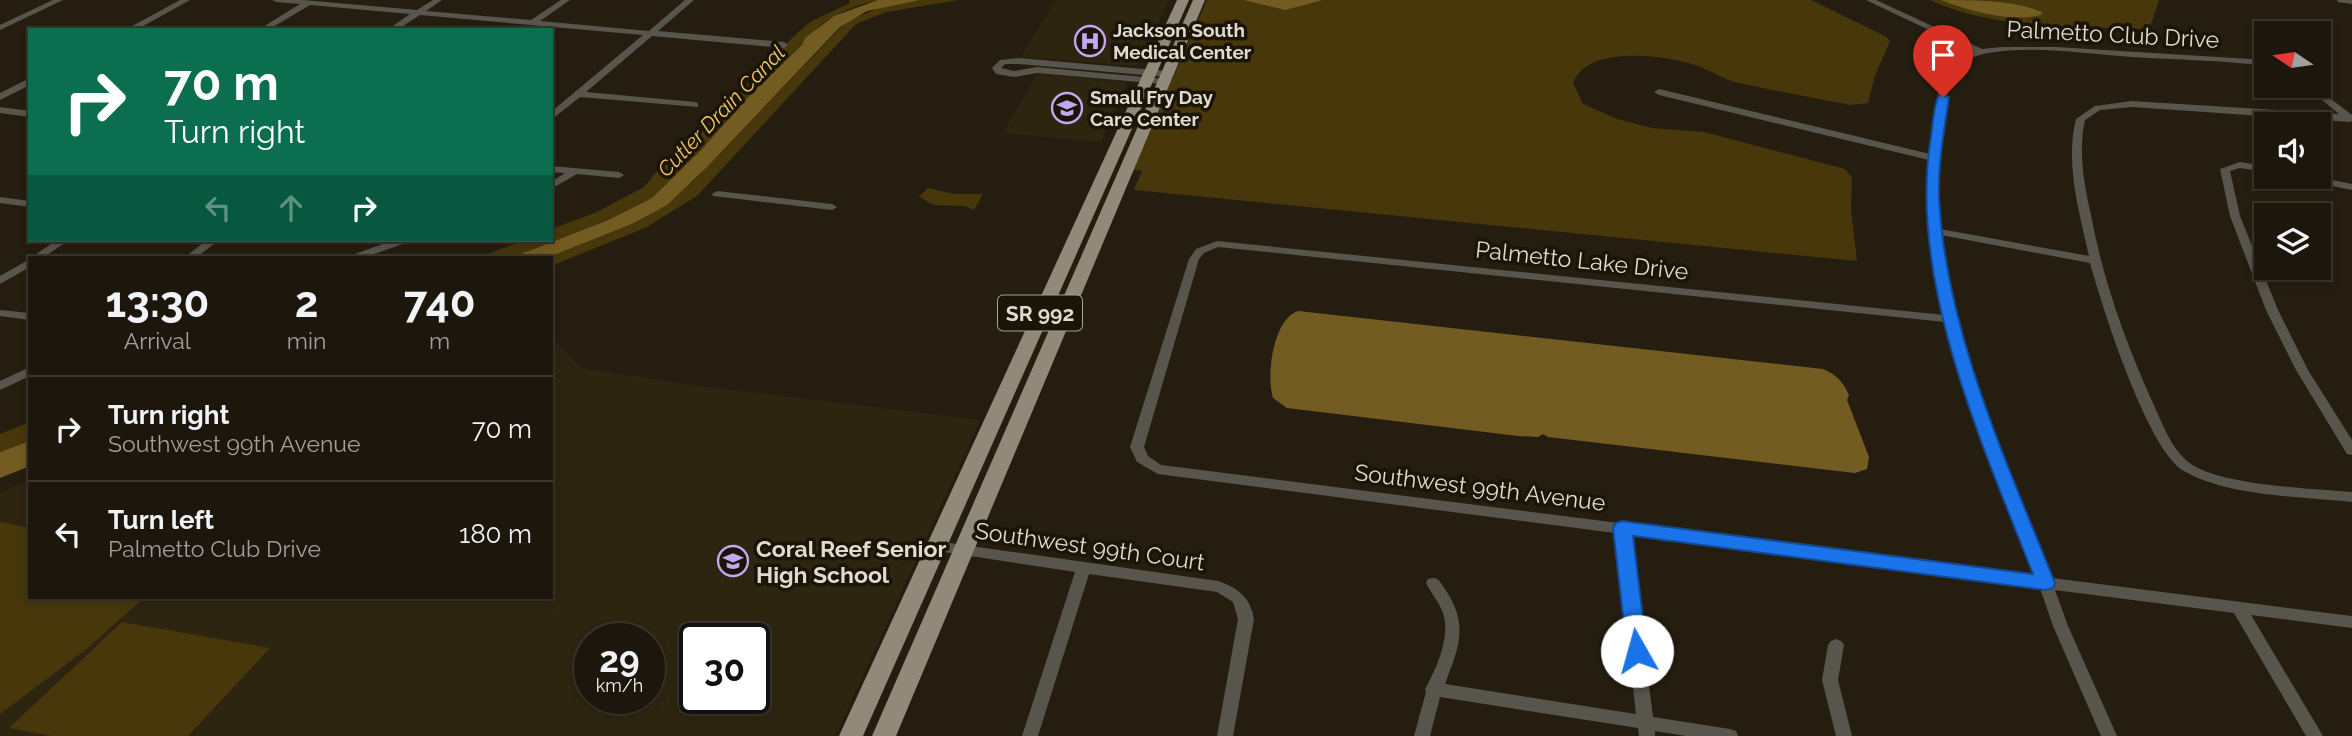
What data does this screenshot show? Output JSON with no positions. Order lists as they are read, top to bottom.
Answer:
{
  "streets": {
    "main road": ["SR 992"],
    "street": [
      "Palmetto Club Drive",
      "Palmetto Lake Drive",
      "Southwest 99th Avenue",
      "Southwest 99th Court"
    ]
  },
  "crossings": [
    ["Palmetto Club Drive", "Palmetto Lake Drive"],
    ["Palmetto Club Drive", "Southwest 99th Avenue"],
    ["Palmetto Lake Drive", "Southwest 99th Avenue"],
    ["SR 992", "Southwest 99th Court"]
  ],
  "water": ["Cutler Drain Canal"],
  "places": {
    "hospital": ["Jackson South Medical Center"],
    "school or university": ["Small Fry Day Care Center", "Coral Reef Senior High School"]
  },
  "north": "left",
  "page": {
    "turn": ["70 m", "Turn right"],
    "eta": [
      "13:30",
      "Arrival",
      "2",
      "min",
      "740",
      "m"
    ],
    "list": [
      {
        "name": "Turn right",
        "note": "Southwest 99th Avenue",
        "value": "70 m"
      },
      {
        "name": "Turn left",
        "note": "Palmetto Club Drive",
        "value": "180 m"
      }
    ],
    "speed": "29 km/h",
    "limit": "30"
  }
}
